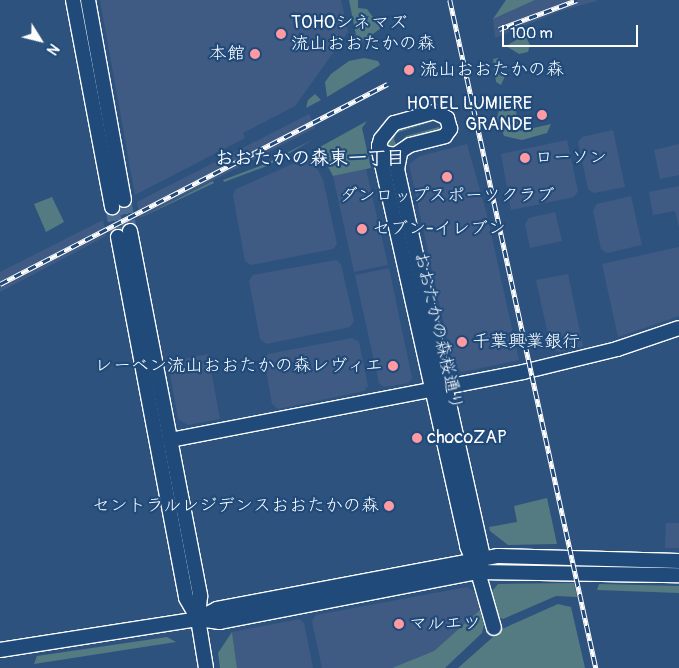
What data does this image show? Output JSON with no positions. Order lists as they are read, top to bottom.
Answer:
{
  "streets": {
    "street": ["おおたかの森桜通り"]
  },
  "districts": ["おおたかの森東一丁目"],
  "places": [
    "TOHOシネマズ 流山おおたかの森",
    "本館",
    "流山おおたかの森",
    "HOTEL LUMIERE GRANDE",
    "ローソン",
    "ダンロップスポーツクラブ",
    "セブン-イレブン",
    "千葉興業銀行",
    "レーベン流山おおたかの森レヴィエ",
    "chocoZAP",
    "セントラルレジデンスおおたかの森",
    "マルエツ"
  ],
  "scale_bar": "100 m",
  "north": "bottom right"
}
